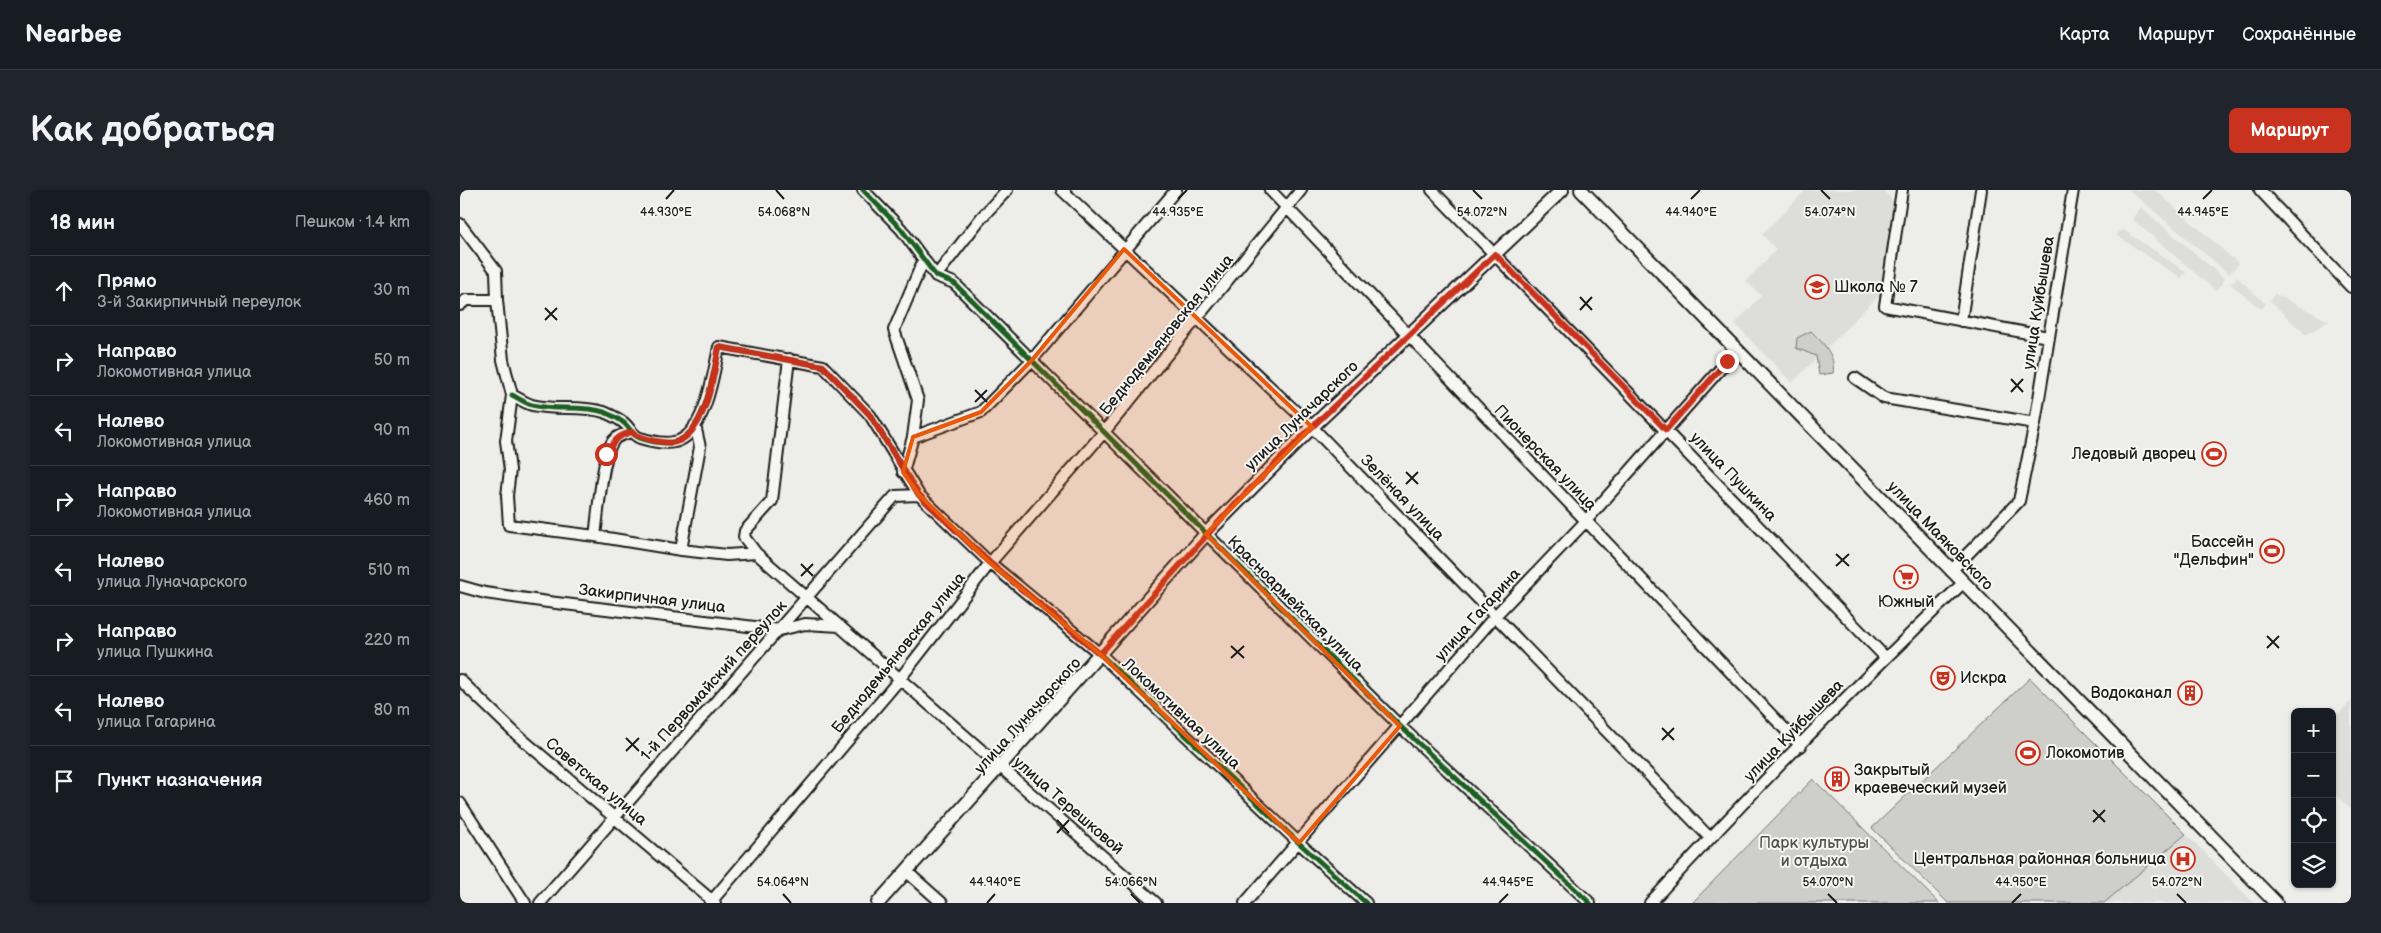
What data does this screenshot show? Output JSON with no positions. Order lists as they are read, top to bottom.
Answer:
{
  "streets": {
    "main road": ["улица Луначарского", "улица Маяковского"],
    "street": [
      "улица Куйбышева",
      "Беднодемьяновская улица",
      "Пионерская улица",
      "улица Пушкина",
      "Зелёная улица",
      "Закирпичная улица",
      "Красноармейская улица",
      "улица Гагарина",
      "1-й Первомайский переулок",
      "Локомотивная улица",
      "Советская улица",
      "улица Терешковой"
    ]
  },
  "crossings": [
    ["улица Куйбышева", "Пионерская улица"],
    ["улица Куйбышева", "улица Пушкина"],
    ["улица Куйбышева", "Зелёная улица"],
    ["улица Куйбышева", "улица Маяковского"],
    ["Беднодемьяновская улица", "Пионерская улица"],
    ["Беднодемьяновская улица", "Зелёная улица"],
    ["Беднодемьяновская улица", "Красноармейская улица"],
    ["Беднодемьяновская улица", "Локомотивная улица"],
    ["Беднодемьяновская улица", "Советская улица"],
    ["Беднодемьяновская улица", "улица Терешковой"],
    ["улица Луначарского", "Пионерская улица"],
    ["улица Луначарского", "улица Пушкина"],
    ["улица Луначарского", "Зелёная улица"],
    ["улица Луначарского", "Красноармейская улица"],
    ["улица Луначарского", "Локомотивная улица"],
    ["улица Луначарского", "улица Терешковой"],
    ["Пионерская улица", "улица Гагарина"],
    ["улица Пушкина", "улица Гагарина"],
    ["Зелёная улица", "улица Гагарина"],
    ["улица Маяковского", "улица Гагарина"],
    ["Закирпичная улица", "1-й Первомайский переулок"],
    ["Закирпичная улица", "улица Терешковой"],
    ["Красноармейская улица", "улица Гагарина"],
    ["улица Гагарина", "Локомотивная улица"],
    ["1-й Первомайский переулок", "Локомотивная улица"],
    ["1-й Первомайский переулок", "Советская улица"],
    ["1-й Первомайский переулок", "улица Терешковой"]
  ],
  "parks": ["Парк культуры и отдыха"],
  "places": {
    "school or university": ["Школа № 7"],
    "sports": ["Ледовый дворец", "Бассейн \"Дельфин\"", "Локомотив"],
    "supermarket": ["Южный"],
    "theatre": ["Искра"],
    "building": ["Водоканал", "Закрытый краевеческий музей"],
    "hospital": ["Центральная районная больница"]
  },
  "page": {
    "header": "Nearbee",
    "nav": ["Карта", "Маршрут", "Сохранённые"],
    "buttons": "Маршрут",
    "title": "Как добраться",
    "heading": ["18 мин", "Пешком · 1.4 km"],
    "list": [
      ["Прямо", "3-й Закирпичный переулок", "30 m"],
      ["Направо", "Локомотивная улица", "50 m"],
      ["Налево", "Локомотивная улица", "90 m"],
      ["Направо", "Локомотивная улица", "460 m"],
      ["Налево", "улица Луначарского", "510 m"],
      ["Направо", "улица Пушкина", "220 m"],
      ["Налево", "улица Гагарина", "80 m"],
      "Пункт назначения"
    ],
    "map_buttons": ["+", "−"]
  },
  "coordinates": [
    "44.930°E",
    "54.068°N",
    "44.935°E",
    "54.072°N",
    "44.940°E",
    "54.074°N",
    "44.945°E",
    "54.064°N",
    "54.066°N",
    "54.070°N",
    "44.950°E"
  ]
}
